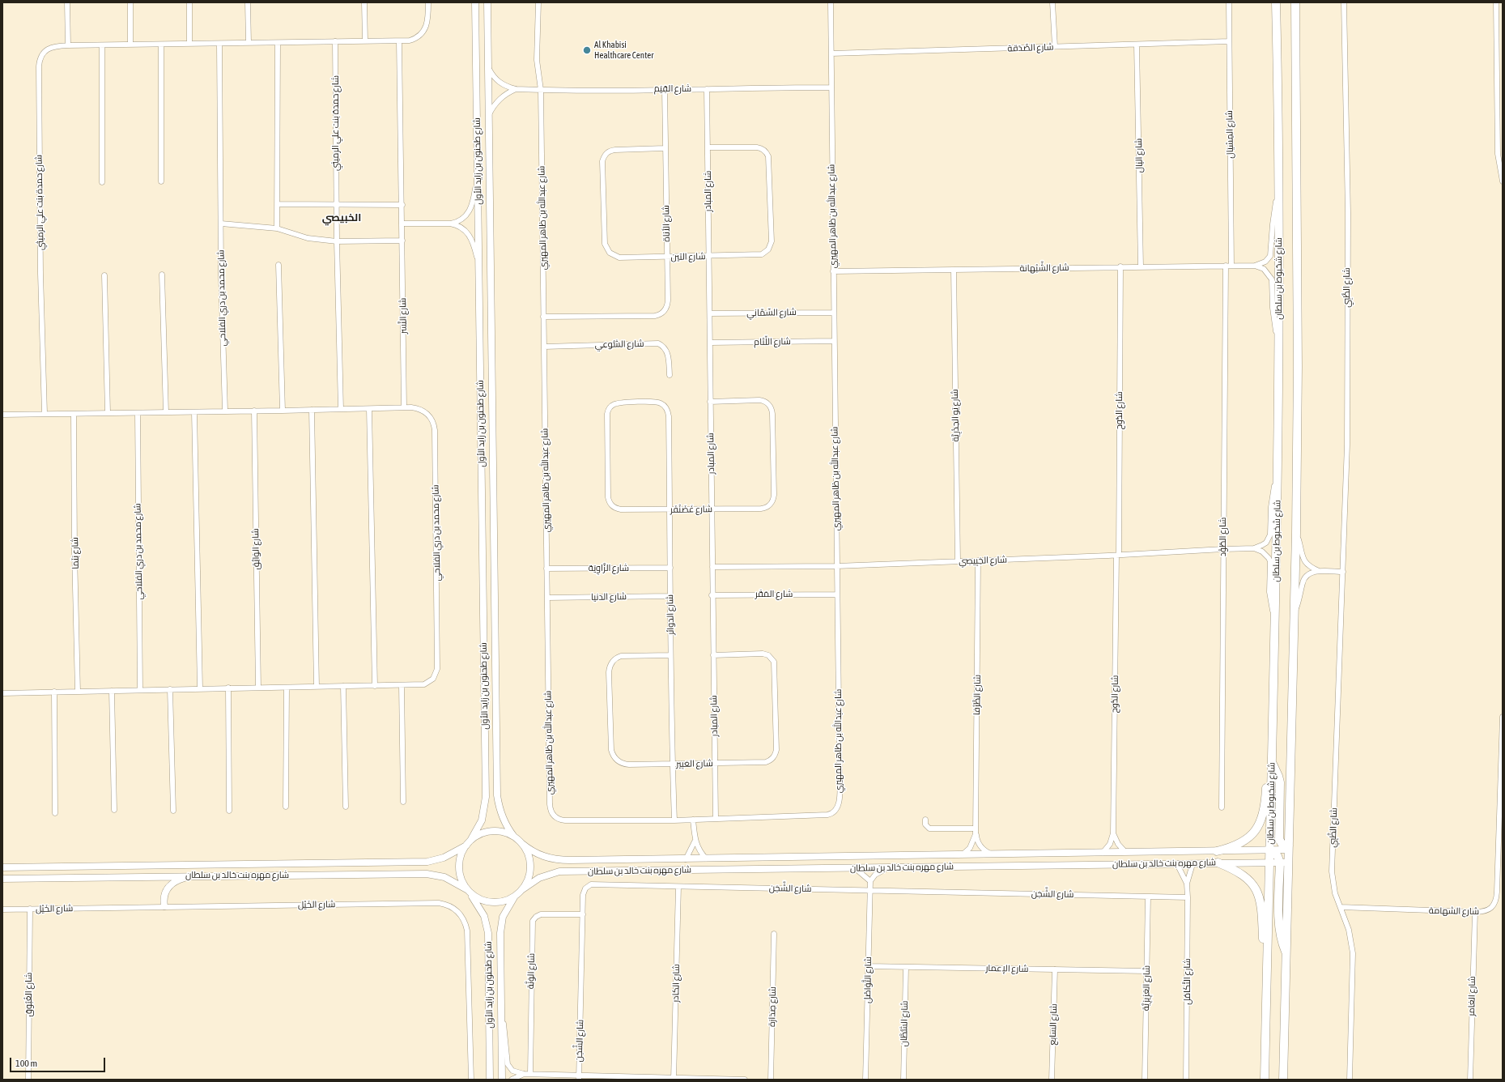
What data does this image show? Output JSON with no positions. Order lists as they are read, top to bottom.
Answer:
{
  "streets": {
    "main road": ["شارع شخبوط بن سلطان"],
    "street": [
      "شارع الصَّدَقة",
      "شارع القِيَم",
      "شارع حمدة بنت علي الرميثي",
      "شارع المِسْيَال",
      "شارع اليَال",
      "شارع طحنون بن زايد الأول",
      "شارع المبادر",
      "شارع عبدالله بن ظاهر المهيري",
      "شارع الأناة",
      "شارع التين",
      "شارع الشَّبْهانة",
      "شارع الظَّبِي",
      "شارع محمد بن دري الفلاحي",
      "شارع السِّمَّانِي",
      "شارع النَّسر",
      "شارع اللِّثام",
      "شارع الشُّوعِي",
      "شارع الدُّوح",
      "شارع يَو الحِدْرِيَّة",
      "شارع غَضَنْفَر",
      "شارع الطَّوْد",
      "شارع الوَاثِق",
      "شارع بَنَما",
      "شارع الخِبِيصِي",
      "شارع الزَّاوِيَة",
      "شارع المَقَر",
      "شارع الدنيا",
      "شارع الدوائر",
      "شارع الطَّرْفا",
      "شارع العَبِير",
      "شارع مهره بنت خالد بن سلطان",
      "شارع الشَّجَن",
      "شارع الخَيْل",
      "شارع الشهامة",
      "شارع الإعمار",
      "شارع الوَنَّة",
      "شارع التَّوَاصُل",
      "شارع التَّكَامُل",
      "شارع الكادر",
      "شارع العَزِيزِيَّة",
      "شارع الغُبُوق",
      "شارع الغامر",
      "شارع صِدَارَة",
      "شارع الشُّطَّان",
      "شارع السابع"
    ]
  },
  "crossings": [
    ["شارع الصَّدَقة", "شارع المِسْيَال"],
    ["شارع الصَّدَقة", "شارع اليَال"],
    ["شارع الصَّدَقة", "شارع عبدالله بن ظاهر المهيري"],
    ["شارع القِيَم", "شارع طحنون بن زايد الأول"],
    ["شارع القِيَم", "شارع المبادر"],
    ["شارع القِيَم", "شارع عبدالله بن ظاهر المهيري"],
    ["شارع القِيَم", "شارع الأناة"],
    ["شارع حمدة بنت علي الرميثي", "شارع محمد بن دري الفلاحي"],
    ["شارع حمدة بنت علي الرميثي", "شارع النَّسر"],
    ["شارع المِسْيَال", "شارع الشَّبْهانة"],
    ["شارع اليَال", "شارع الشَّبْهانة"],
    ["شارع طحنون بن زايد الأول", "شارع مهره بنت خالد بن سلطان"],
    ["شارع المبادر", "شارع عبدالله بن ظاهر المهيري"],
    ["شارع المبادر", "شارع التين"],
    ["شارع المبادر", "شارع السِّمَّانِي"],
    ["شارع المبادر", "شارع اللِّثام"],
    ["شارع المبادر", "شارع غَضَنْفَر"],
    ["شارع المبادر", "شارع الخِبِيصِي"],
    ["شارع المبادر", "شارع المَقَر"],
    ["شارع المبادر", "شارع العَبِير"],
    ["شارع عبدالله بن ظاهر المهيري", "شارع الأناة"],
    ["شارع عبدالله بن ظاهر المهيري", "شارع الشَّبْهانة"],
    ["شارع عبدالله بن ظاهر المهيري", "شارع السِّمَّانِي"],
    ["شارع عبدالله بن ظاهر المهيري", "شارع اللِّثام"],
    ["شارع عبدالله بن ظاهر المهيري", "شارع الشُّوعِي"],
    ["شارع عبدالله بن ظاهر المهيري", "شارع الخِبِيصِي"],
    ["شارع عبدالله بن ظاهر المهيري", "شارع الزَّاوِيَة"],
    ["شارع عبدالله بن ظاهر المهيري", "شارع المَقَر"],
    ["شارع عبدالله بن ظاهر المهيري", "شارع الدنيا"],
    ["شارع عبدالله بن ظاهر المهيري", "شارع الدوائر"],
    ["شارع الأناة", "شارع التين"],
    ["شارع الشَّبْهانة", "شارع شخبوط بن سلطان"],
    ["شارع الشَّبْهانة", "شارع الدُّوح"],
    ["شارع الشَّبْهانة", "شارع يَو الحِدْرِيَّة"],
    ["شارع الشَّبْهانة", "شارع الطَّوْد"],
    ["شارع شخبوط بن سلطان", "شارع الخِبِيصِي"],
    ["شارع شخبوط بن سلطان", "شارع مهره بنت خالد بن سلطان"],
    ["شارع الظَّبِي", "شارع الشهامة"],
    ["شارع محمد بن دري الفلاحي", "شارع النَّسر"],
    ["شارع محمد بن دري الفلاحي", "شارع الوَاثِق"],
    ["شارع محمد بن دري الفلاحي", "شارع بَنَما"],
    ["شارع الدُّوح", "شارع الخِبِيصِي"],
    ["شارع الدُّوح", "شارع مهره بنت خالد بن سلطان"],
    ["شارع يَو الحِدْرِيَّة", "شارع الخِبِيصِي"],
    ["شارع غَضَنْفَر", "شارع الدوائر"],
    ["شارع الطَّوْد", "شارع الخِبِيصِي"],
    ["شارع الخِبِيصِي", "شارع الطَّرْفا"],
    ["شارع الزَّاوِيَة", "شارع الدوائر"],
    ["شارع الدنيا", "شارع الدوائر"],
    ["شارع الدوائر", "شارع العَبِير"],
    ["شارع الطَّرْفا", "شارع مهره بنت خالد بن سلطان"],
    ["شارع مهره بنت خالد بن سلطان", "شارع التَّكَامُل"],
    ["شارع الشَّجَن", "شارع الوَنَّة"],
    ["شارع الشَّجَن", "شارع التَّوَاصُل"],
    ["شارع الشَّجَن", "شارع التَّكَامُل"],
    ["شارع الشَّجَن", "شارع الكادر"],
    ["شارع الشَّجَن", "شارع العَزِيزِيَّة"],
    ["شارع الخَيْل", "شارع الغُبُوق"],
    ["شارع الشهامة", "شارع الغامر"],
    ["شارع الإعمار", "شارع التَّوَاصُل"],
    ["شارع الإعمار", "شارع العَزِيزِيَّة"],
    ["شارع الإعمار", "شارع الشُّطَّان"],
    ["شارع الإعمار", "شارع السابع"]
  ],
  "districts": ["الخبيصي"],
  "places": ["Al Khabisi Healthcare Center"],
  "scale_bar": "100 m"
}
